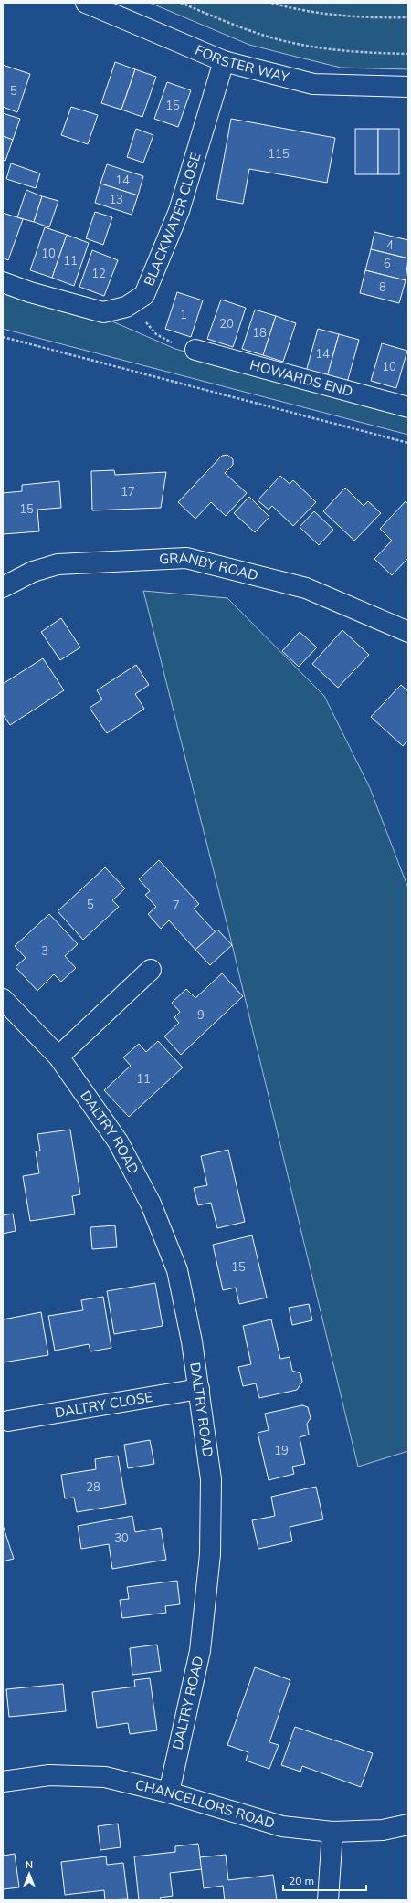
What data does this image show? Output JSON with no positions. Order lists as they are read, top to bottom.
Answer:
{
  "streets": {
    "street": [
      "FORSTER WAY",
      "BLACKWATER CLOSE",
      "HOWARDS END",
      "GRANBY ROAD",
      "DALTRY ROAD",
      "DALTRY CLOSE",
      "CHANCELLORS ROAD"
    ]
  },
  "crossings": [
    ["FORSTER WAY", "BLACKWATER CLOSE"],
    ["DALTRY ROAD", "DALTRY CLOSE"],
    ["DALTRY ROAD", "CHANCELLORS ROAD"]
  ],
  "house_numbers": [
    "5",
    "15",
    "115",
    "14",
    "13",
    "4",
    "10",
    "11",
    "6",
    "12",
    "8",
    "1",
    "20",
    "18",
    "14",
    "10",
    "17",
    "15",
    "5",
    "7",
    "3",
    "9",
    "11",
    "15",
    "19",
    "28",
    "30"
  ],
  "scale_bar": "20 m",
  "north": "top"
}
